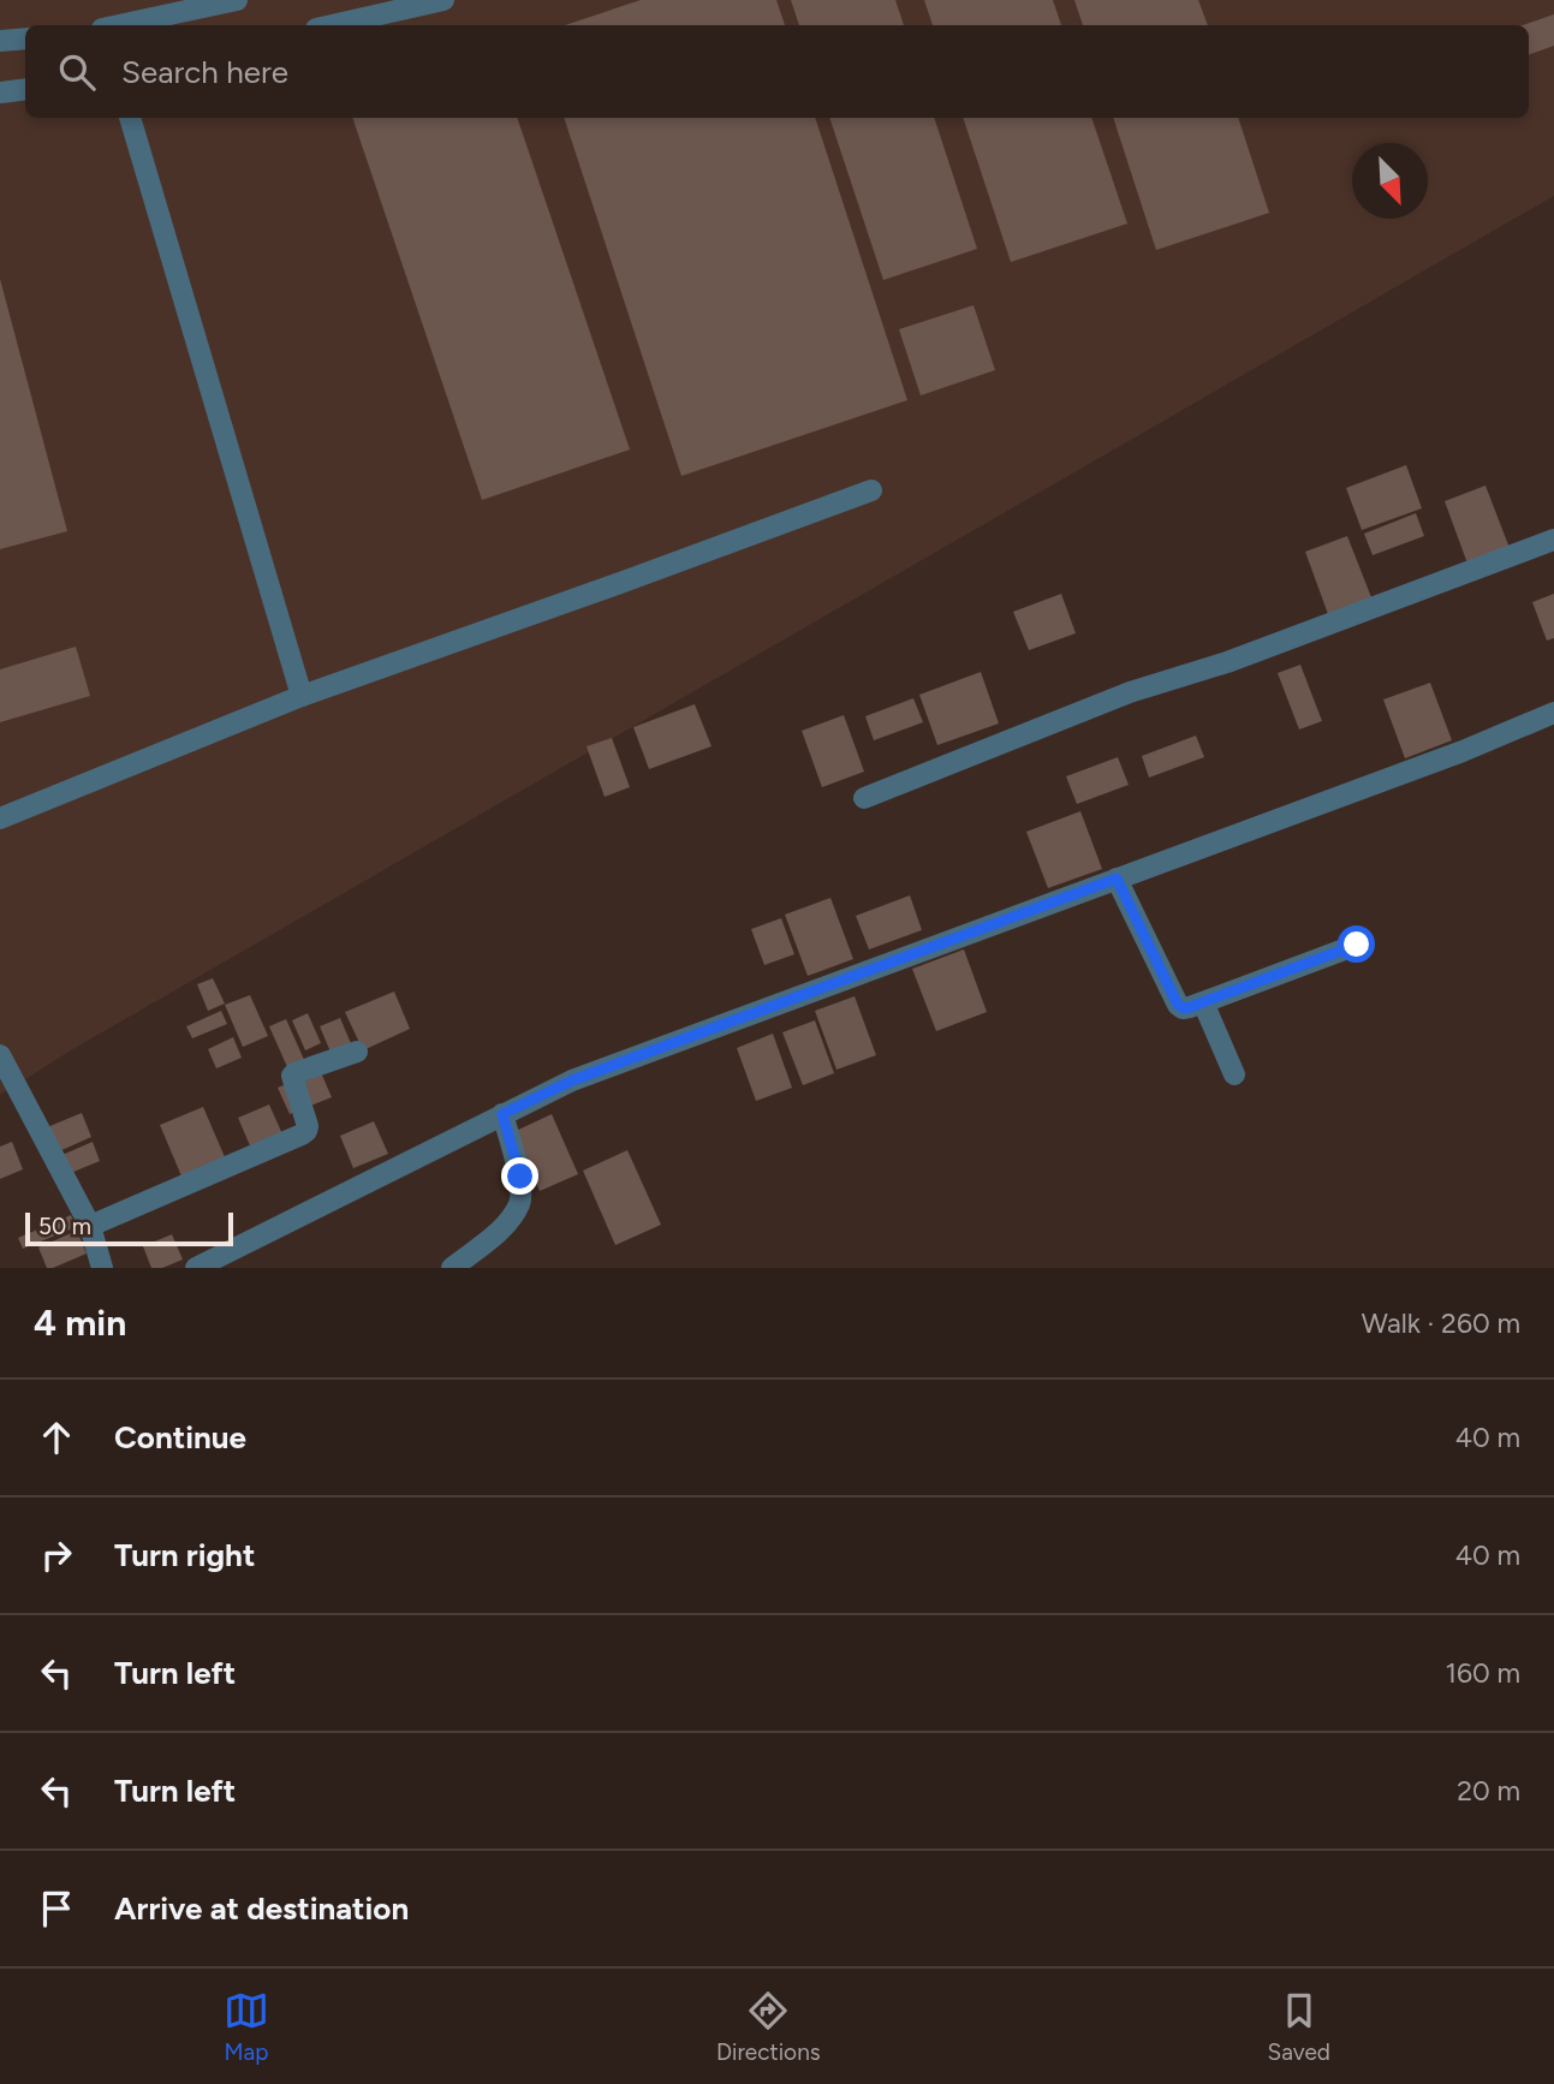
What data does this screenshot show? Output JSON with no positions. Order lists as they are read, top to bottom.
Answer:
{
  "scale_bar": "50 m",
  "north": "bottom right",
  "page": {
    "search": "Search here",
    "scale": "50 m",
    "heading": ["4 min", "Walk · 260 m"],
    "list": [
      ["Continue", "40 m"],
      ["Turn right", "40 m"],
      ["Turn left", "160 m"],
      ["Turn left", "20 m"],
      "Arrive at destination"
    ],
    "nav": ["Map", "Directions", "Saved"]
  }
}
